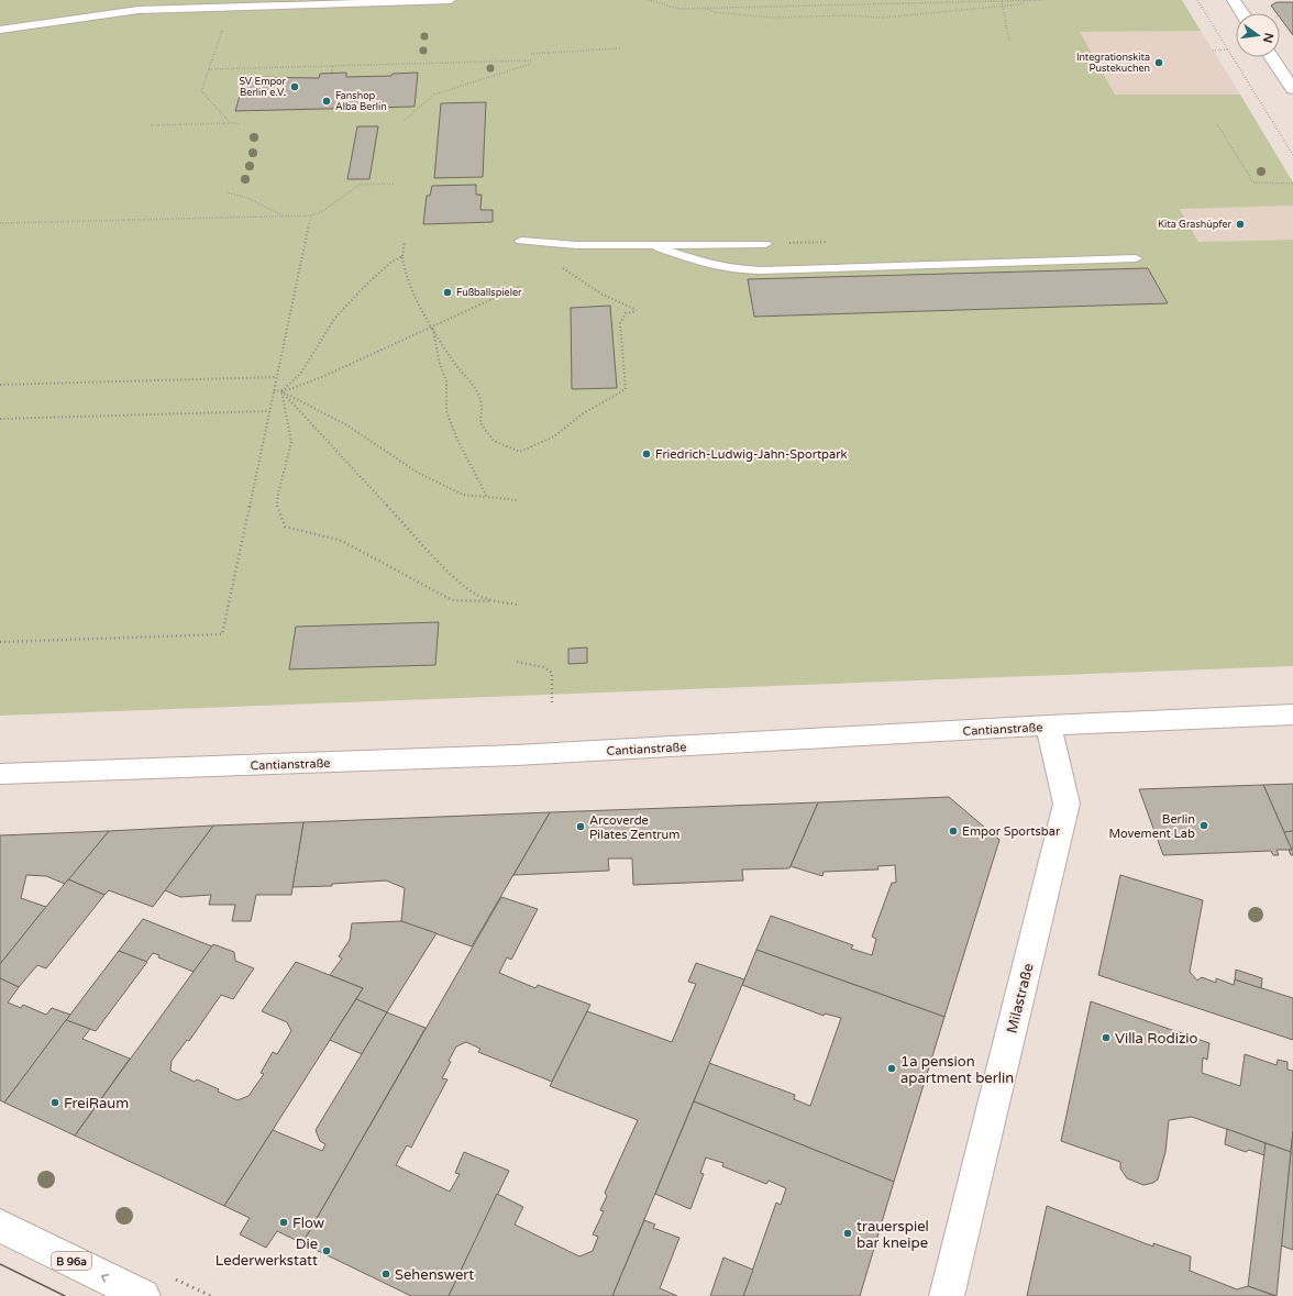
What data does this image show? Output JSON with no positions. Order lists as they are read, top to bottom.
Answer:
{
  "streets": {
    "street": ["Cantianstraße", "Milastraße", "B 96a"]
  },
  "crossings": [
    ["Cantianstraße", "Milastraße"]
  ],
  "places": [
    "Integrationskita Pustekuchen",
    "SV Empor Berlin e.V.",
    "Fanshop Alba Berlin",
    "Kita Grashüpfer",
    "Fußballspieler",
    "Friedrich-Ludwig-Jahn-Sportpark",
    "Berlin Movement Lab",
    "Arcoverde Pilates Zentrum",
    "Empor Sportsbar",
    "Villa Rodizio",
    "1a pension apartment berlin",
    "FreiRaum",
    "Flow",
    "trauerspiel bar kneipe",
    "Die Lederwerkstatt",
    "Sehenswert"
  ],
  "north": "right"
}
